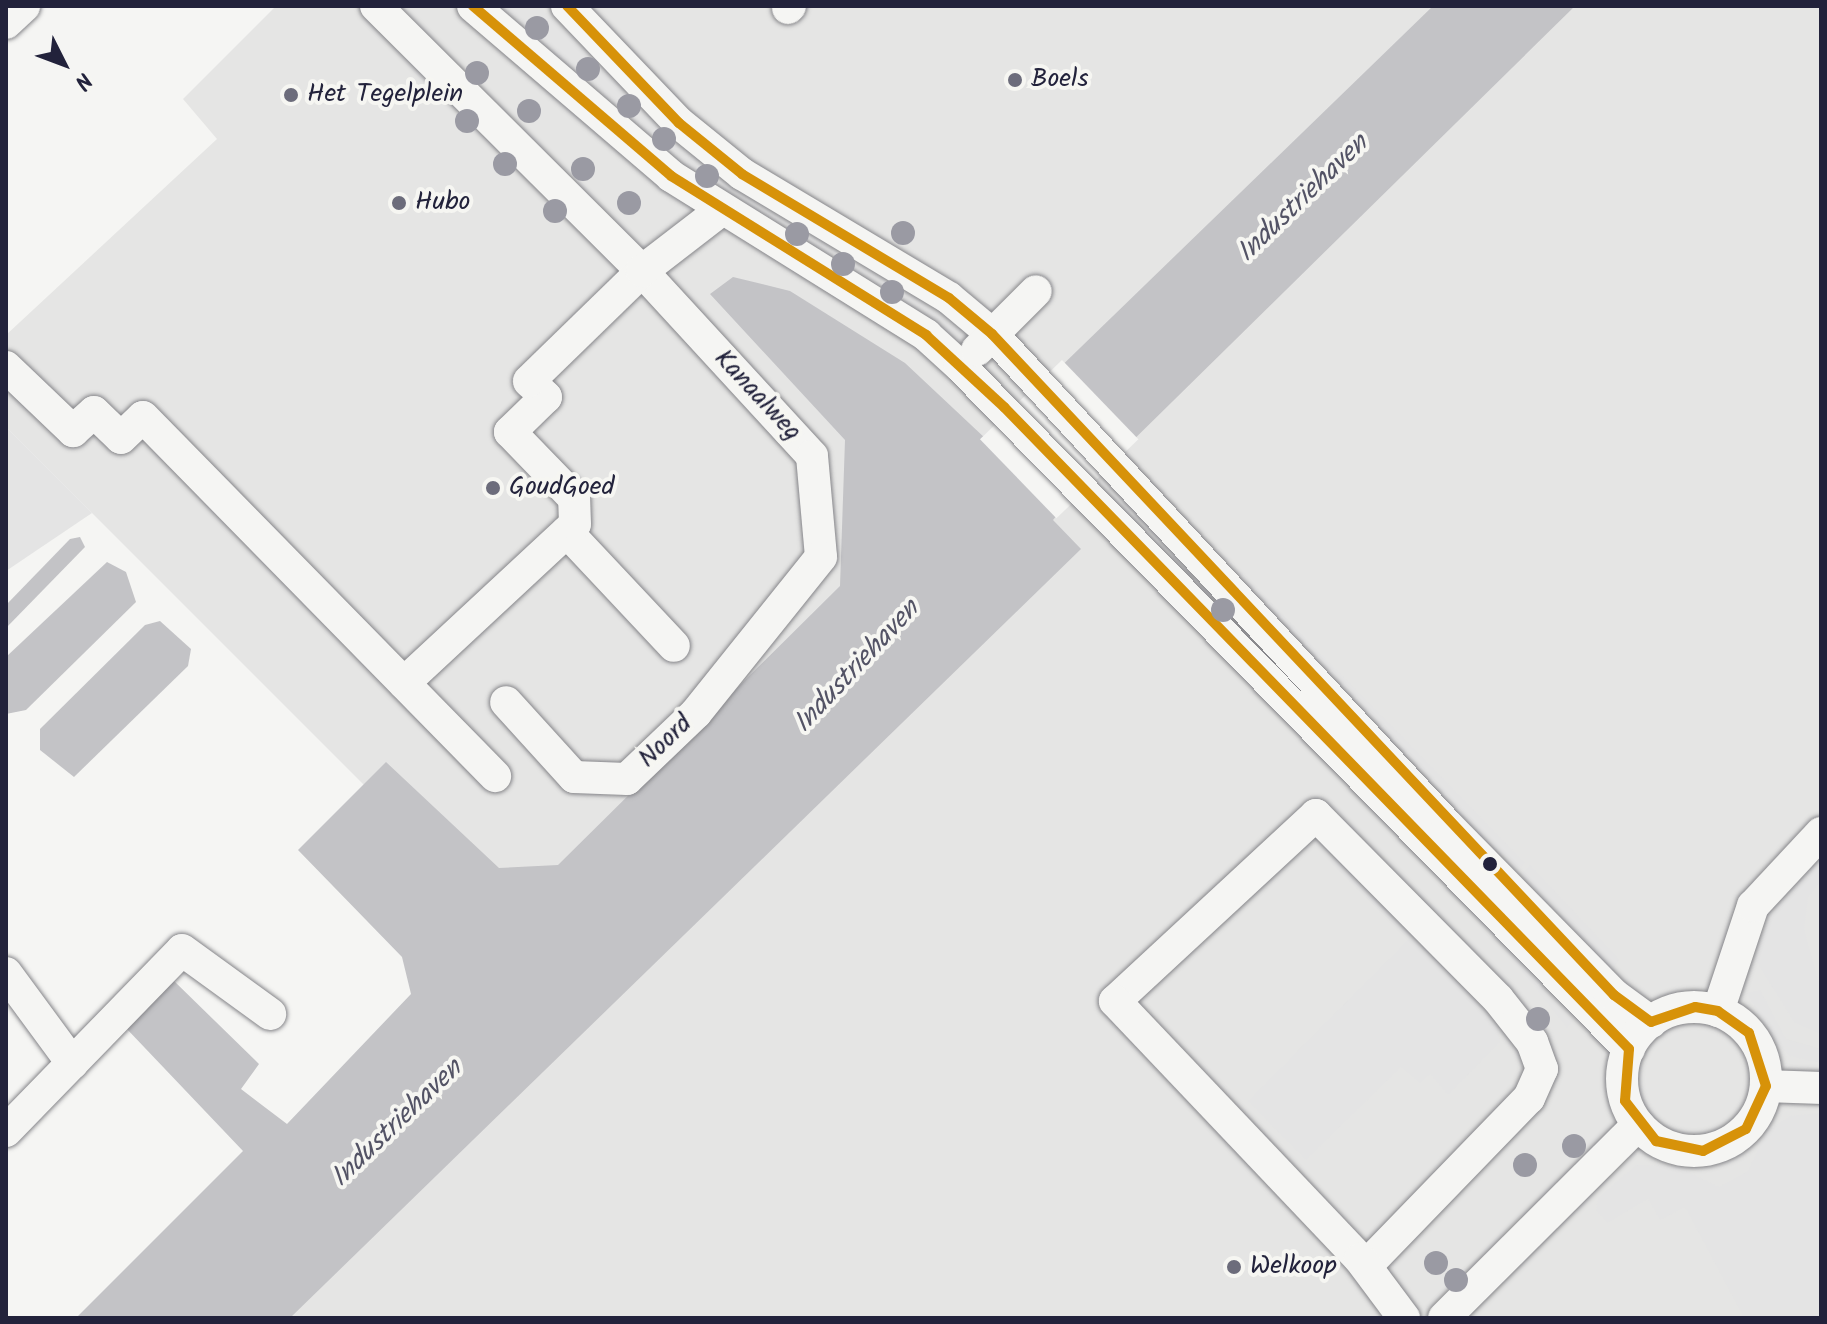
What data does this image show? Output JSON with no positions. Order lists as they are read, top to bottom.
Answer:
{
  "streets": {
    "street": ["Kanaalweg", "Noord"]
  },
  "crossings": [
    ["Kanaalweg", "Noord"]
  ],
  "water": ["Industriehaven"],
  "places": [
    "Boels",
    "Het Tegelplein",
    "Hubo",
    "GoudGoed",
    "Welkoop"
  ],
  "north": "bottom right"
}
